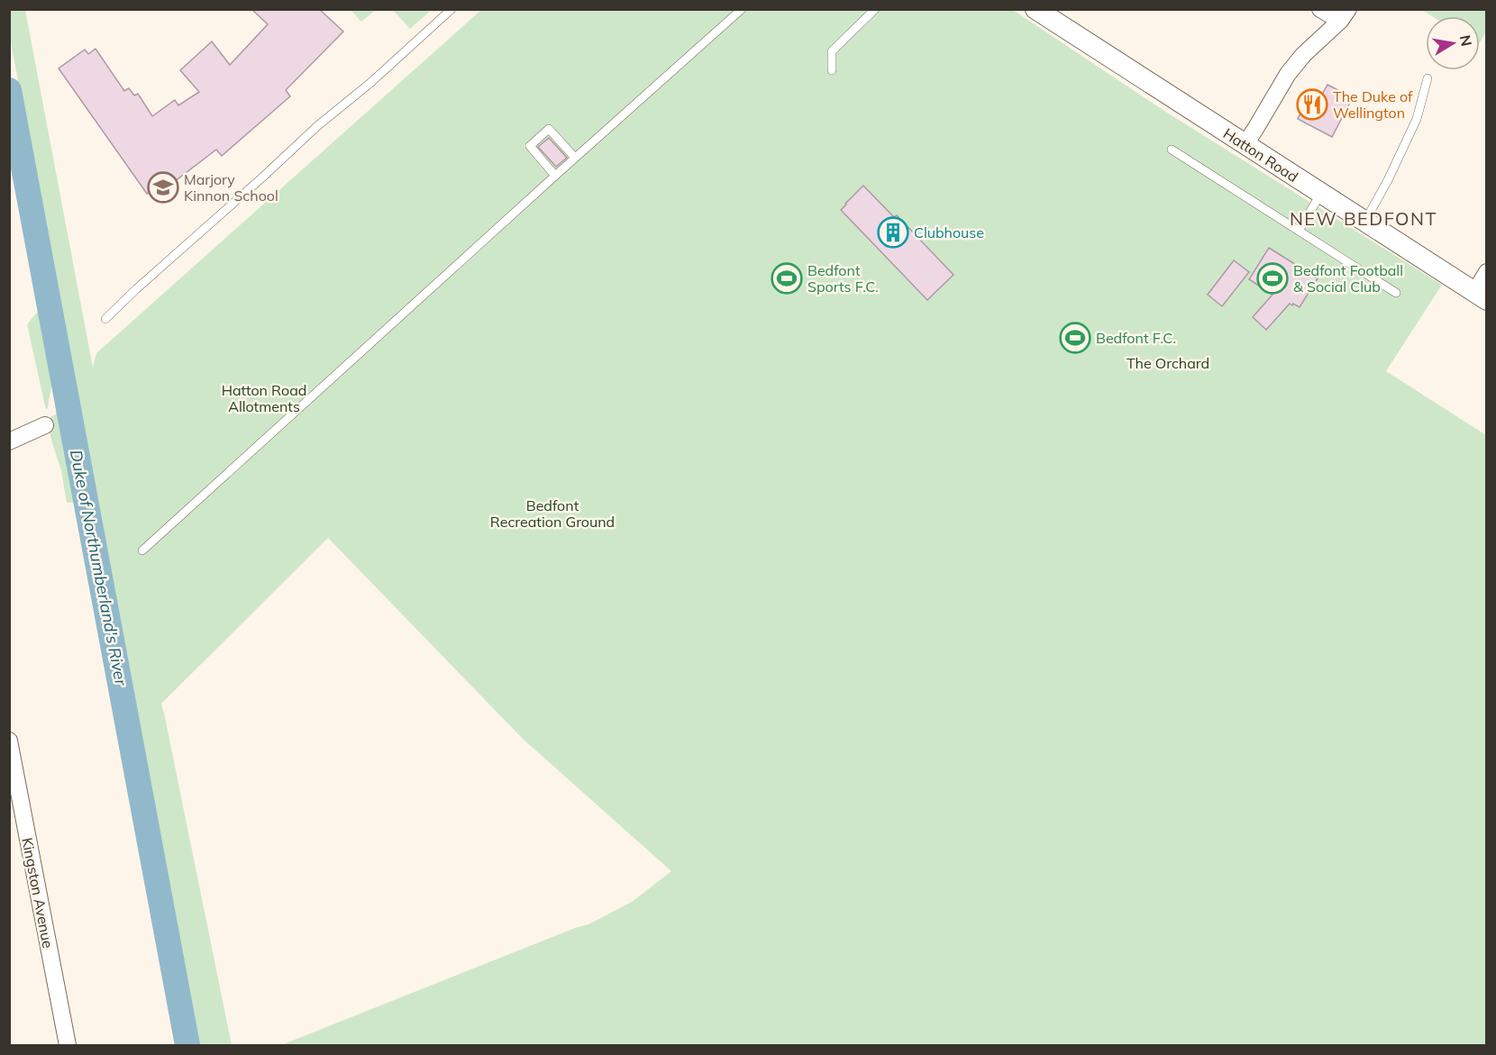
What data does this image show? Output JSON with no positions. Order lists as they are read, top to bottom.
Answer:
{
  "streets": {
    "street": ["Hatton Road", "Kingston Avenue"]
  },
  "districts": ["NEW BEDFONT"],
  "water": ["Duke of Northumberland's River"],
  "parks": ["The Orchard", "Hatton Road Allotments", "Bedfont Recreation Ground"],
  "places": {
    "restaurant": ["The Duke of Wellington"],
    "school or university": ["Marjory Kinnon School"],
    "building": ["Clubhouse"],
    "sports": ["Bedfont Sports F.C.", "Bedfont Football & Social Club", "Bedfont F.C."]
  },
  "north": "right"
}
